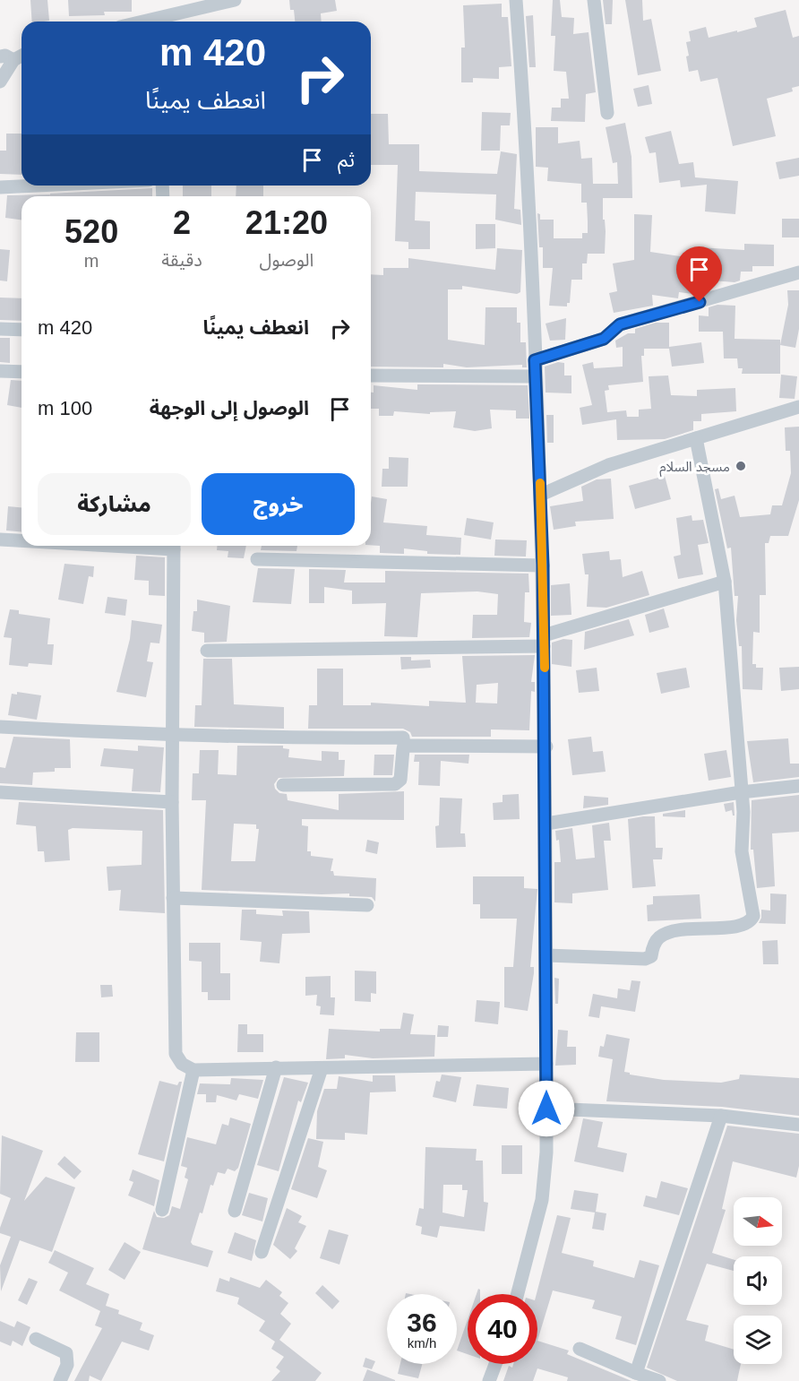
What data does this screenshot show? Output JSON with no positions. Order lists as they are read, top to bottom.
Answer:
{
  "places": ["مسجد السلام"],
  "north": "right",
  "page": {
    "turn": ["420 m", "انعطف يمينًا"],
    "then": "ثم",
    "eta": [
      "21:20",
      "الوصول",
      "2",
      "دقيقة",
      "520",
      "m"
    ],
    "list": [
      {
        "name": "انعطف يمينًا",
        "value": "420 m"
      },
      {
        "name": "الوصول إلى الوجهة",
        "value": "100 m"
      }
    ],
    "buttons": ["خروج", "مشاركة"],
    "speed": "36 km/h",
    "limit": "40"
  }
}
